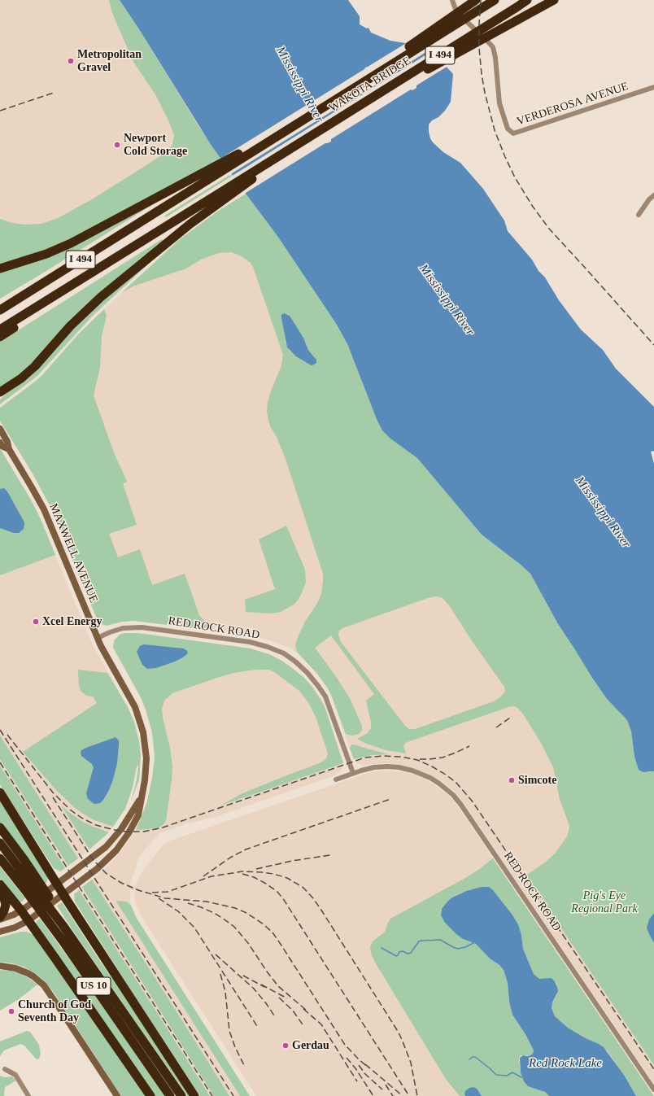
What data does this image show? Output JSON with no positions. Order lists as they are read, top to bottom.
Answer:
{
  "streets": {
    "highway": ["I 494", "WAKOTA BRIDGE", "US 10"],
    "main road": ["MAXWELL AVENUE"],
    "street": ["VERDEROSA AVENUE", "RED ROCK ROAD"]
  },
  "crossings": [
    ["I 494", "WAKOTA BRIDGE"],
    ["MAXWELL AVENUE", "RED ROCK ROAD"]
  ],
  "water": ["Mississippi River", "Red Rock Lake"],
  "parks": ["Pig's Eye Regional Park"],
  "places": [
    "Metropolitan Gravel",
    "Newport Cold Storage",
    "Xcel Energy",
    "Simcote",
    "Church of God Seventh Day",
    "Gerdau"
  ]
}
